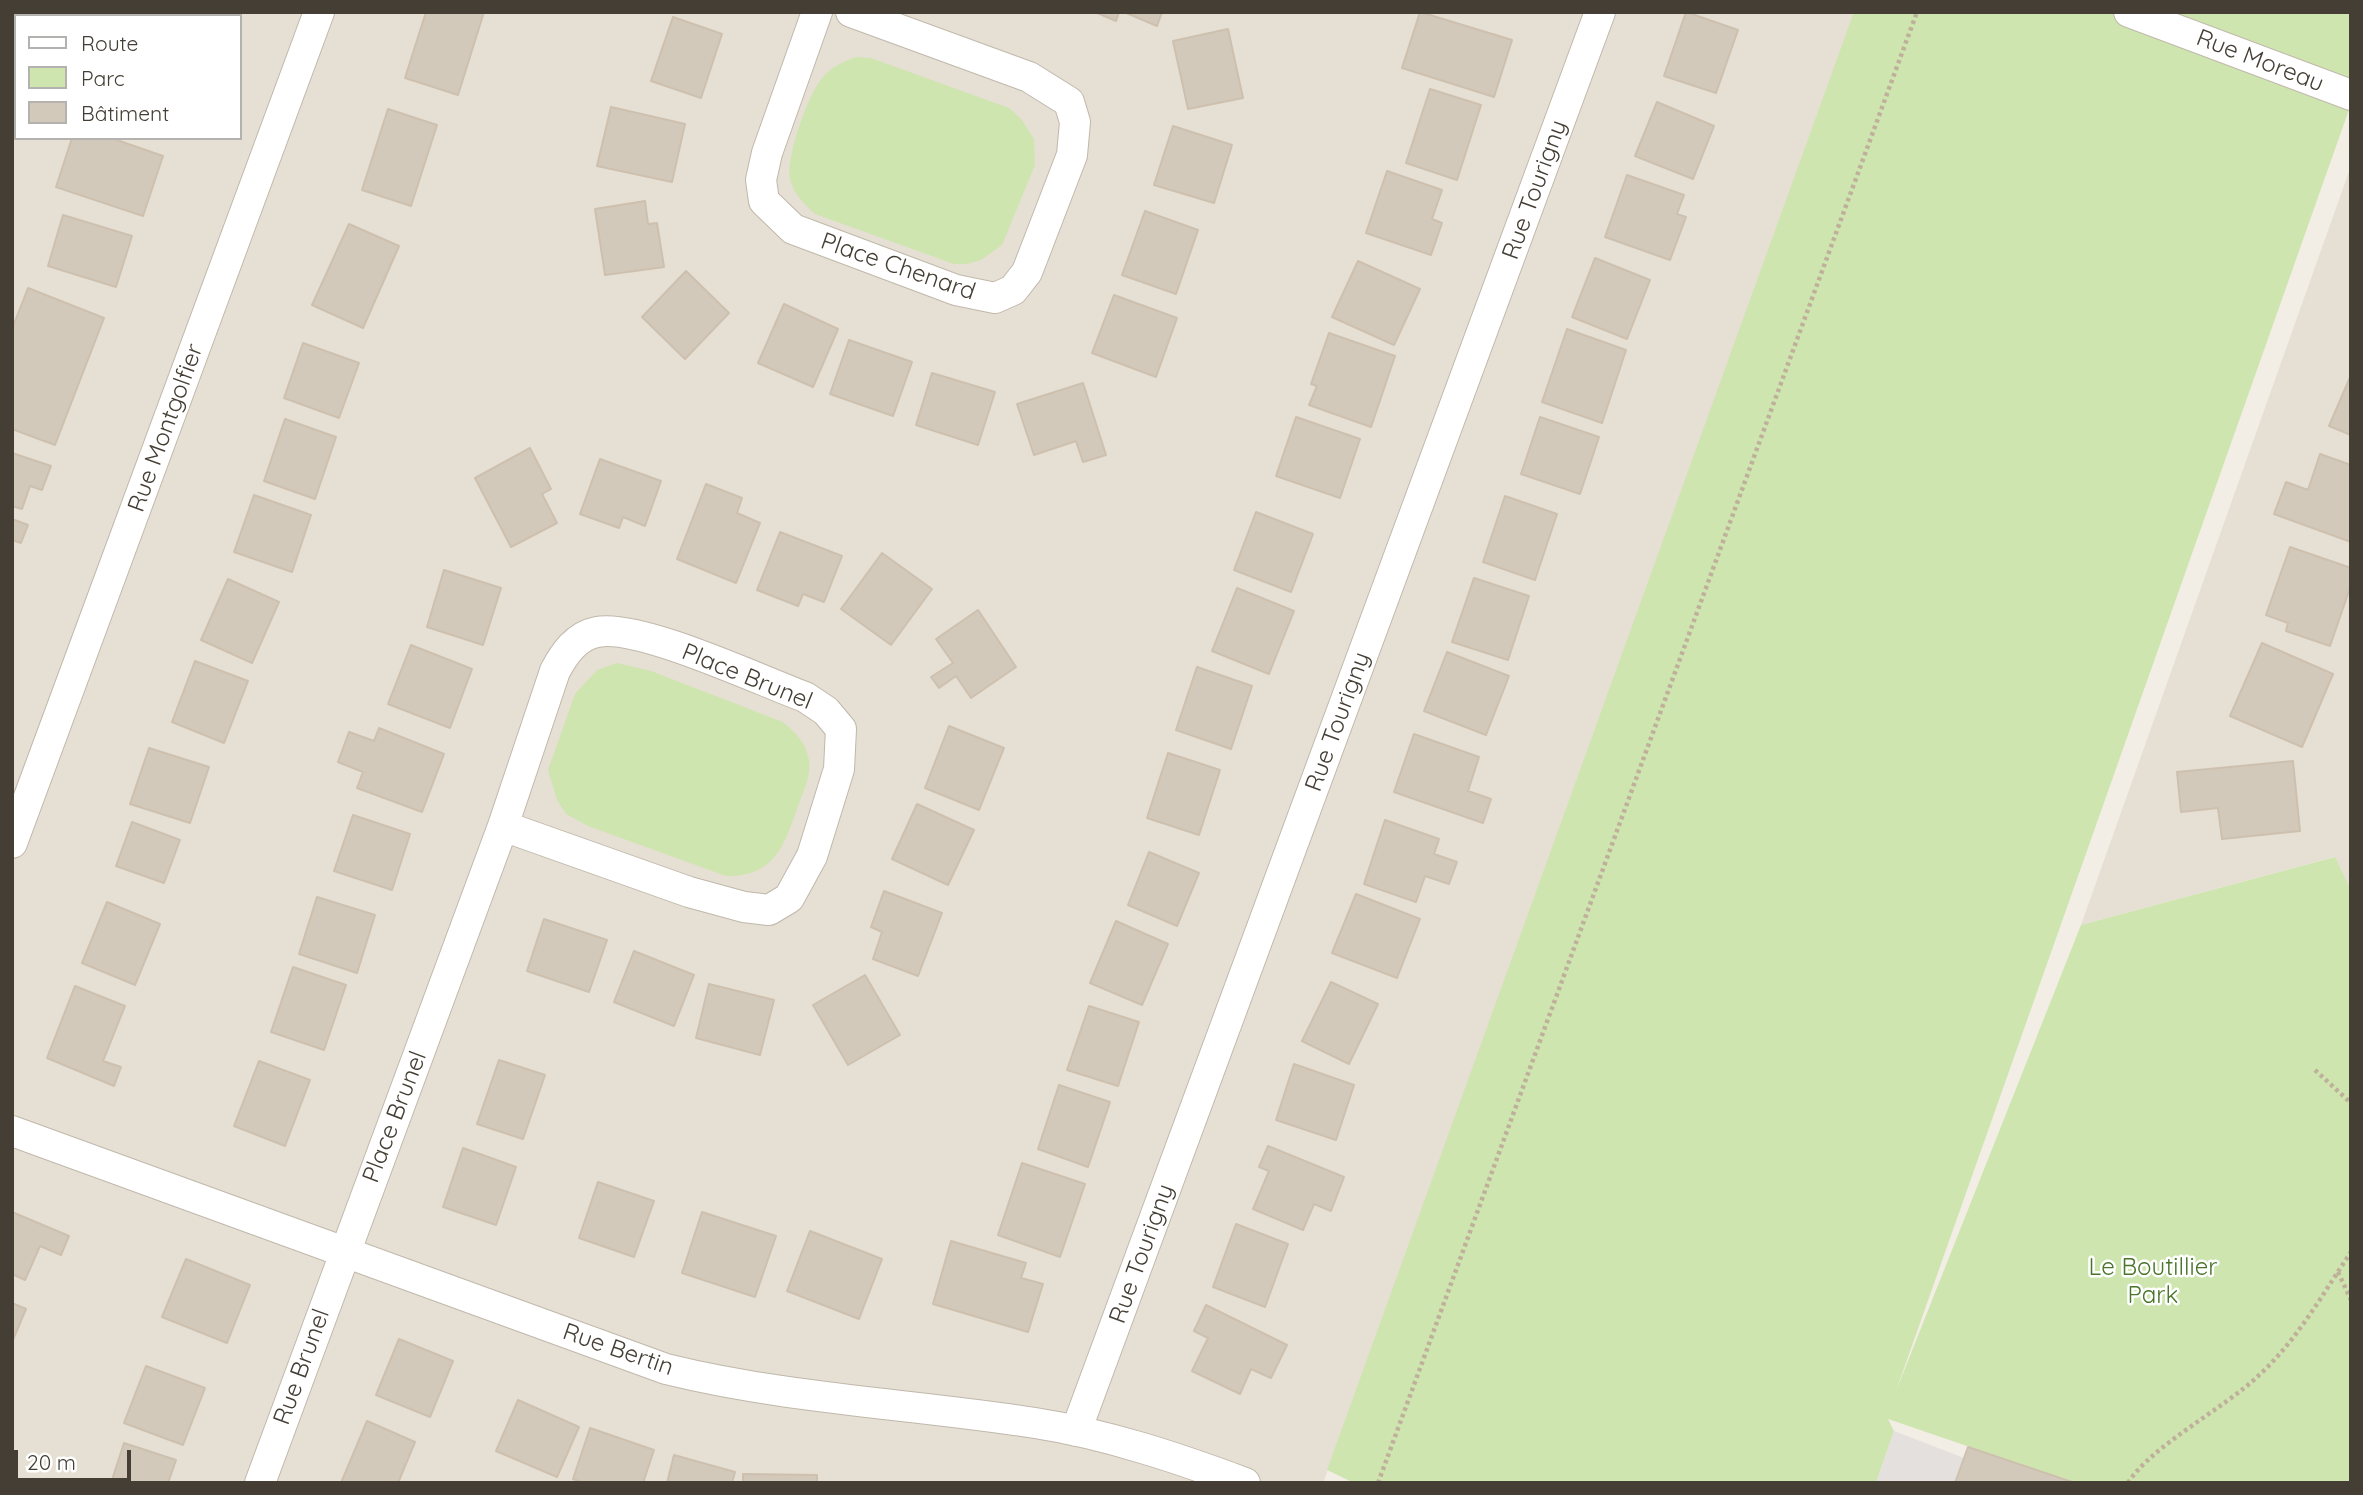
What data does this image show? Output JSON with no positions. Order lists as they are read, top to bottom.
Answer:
{
  "streets": {
    "street": [
      "Rue Moreau",
      "Rue Tourigny",
      "Place Chenard",
      "Rue Montgolfier",
      "Place Brunel",
      "Rue Bertin",
      "Rue Brunel"
    ]
  },
  "crossings": [
    ["Rue Tourigny", "Rue Bertin"],
    ["Place Brunel", "Rue Bertin"],
    ["Place Brunel", "Rue Brunel"],
    ["Rue Bertin", "Rue Brunel"]
  ],
  "parks": ["Le Boutillier Park"],
  "legend": ["Route", "Parc", "Bâtiment"],
  "scale_bar": "20 m"
}
